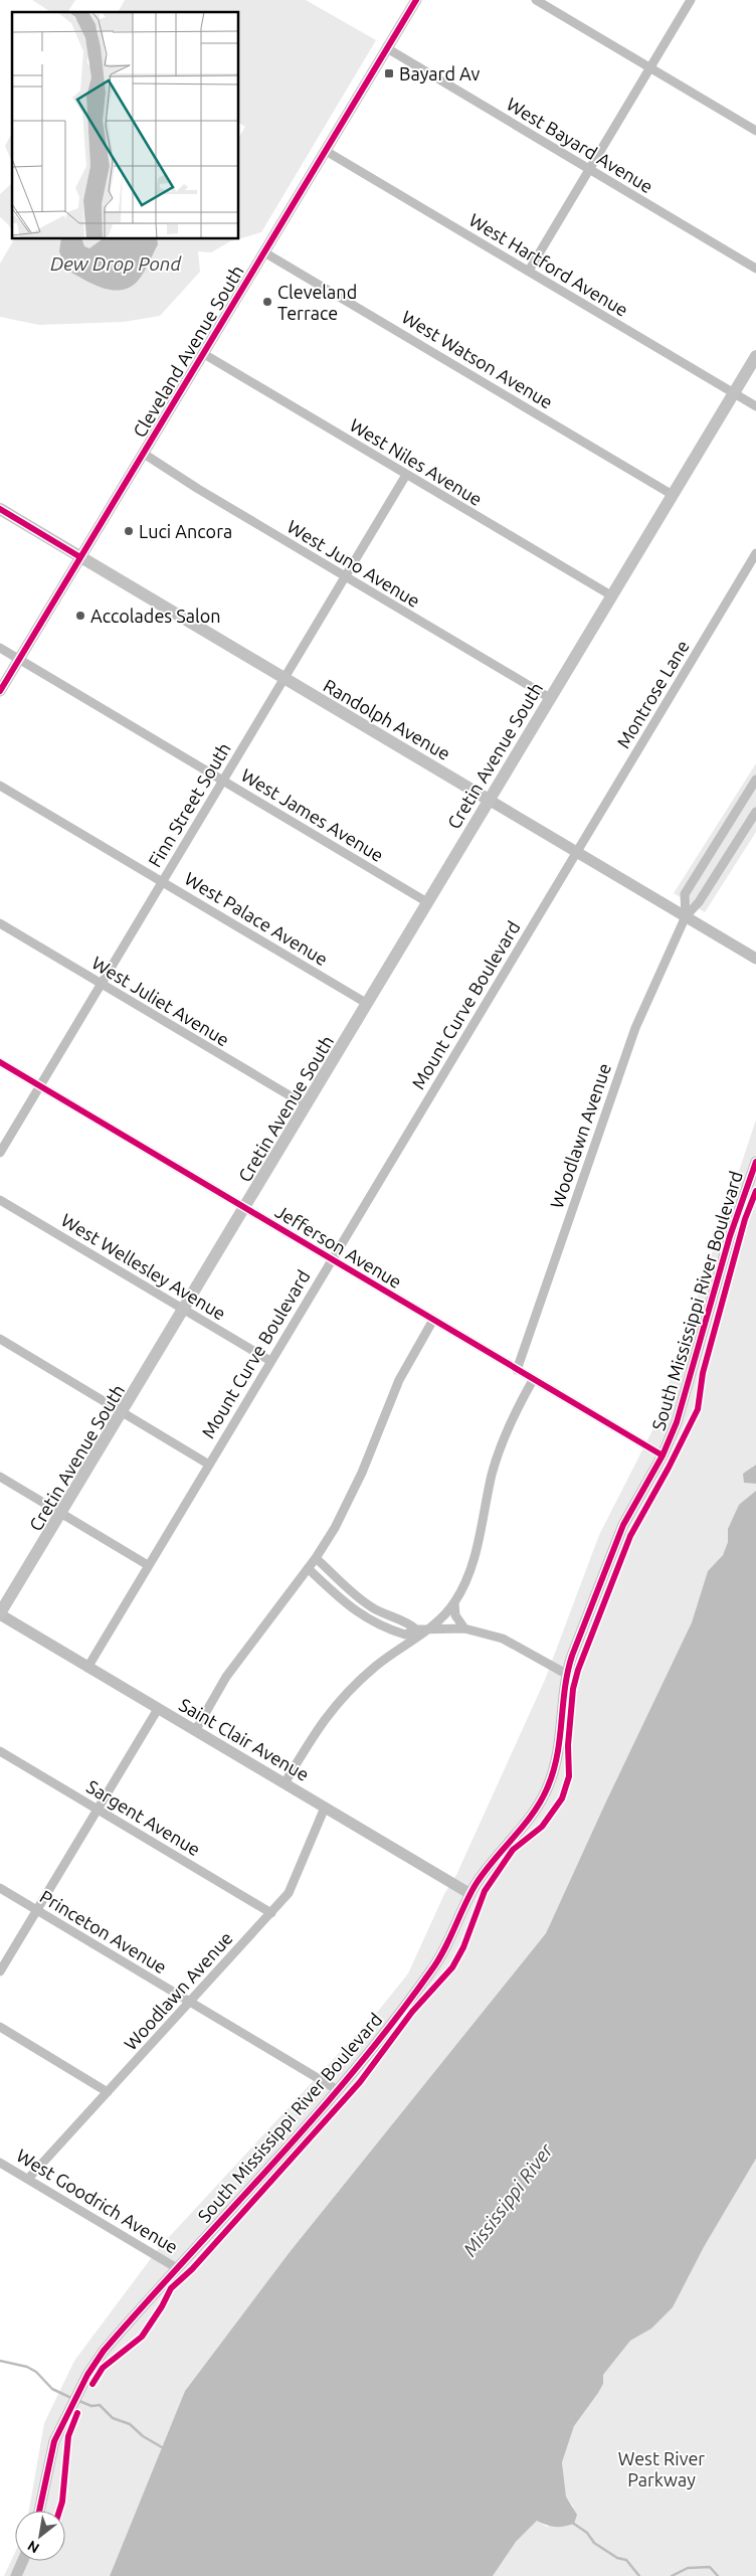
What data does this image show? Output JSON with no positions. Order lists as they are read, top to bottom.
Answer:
{
  "streets": {
    "main road": ["Randolph Avenue", "Cretin Avenue South"],
    "street": [
      "West Bayard Avenue",
      "West Hartford Avenue",
      "Cleveland Avenue South",
      "West Watson Avenue",
      "West Niles Avenue",
      "West Juno Avenue",
      "Montrose Lane",
      "Finn Street South",
      "West James Avenue",
      "West Palace Avenue",
      "West Juliet Avenue",
      "Mount Curve Boulevard",
      "Woodlawn Avenue",
      "Jefferson Avenue",
      "West Wellesley Avenue",
      "South Mississippi River Boulevard",
      "Saint Clair Avenue",
      "Sargent Avenue",
      "Princeton Avenue",
      "West Goodrich Avenue"
    ]
  },
  "crossings": [
    ["West Bayard Avenue", "Cleveland Avenue South"],
    ["West Hartford Avenue", "Cleveland Avenue South"],
    ["West Hartford Avenue", "Cretin Avenue South"],
    ["Cleveland Avenue South", "West Watson Avenue"],
    ["Cleveland Avenue South", "West Niles Avenue"],
    ["Cleveland Avenue South", "West Juno Avenue"],
    ["Cleveland Avenue South", "Randolph Avenue"],
    ["Cleveland Avenue South", "West James Avenue"],
    ["West Watson Avenue", "Cretin Avenue South"],
    ["West Niles Avenue", "Cretin Avenue South"],
    ["West Niles Avenue", "Finn Street South"],
    ["West Juno Avenue", "Cretin Avenue South"],
    ["West Juno Avenue", "Finn Street South"],
    ["Montrose Lane", "Randolph Avenue"],
    ["Montrose Lane", "Mount Curve Boulevard"],
    ["Randolph Avenue", "Cretin Avenue South"],
    ["Randolph Avenue", "Finn Street South"],
    ["Randolph Avenue", "Mount Curve Boulevard"],
    ["Randolph Avenue", "Woodlawn Avenue"],
    ["Cretin Avenue South", "West James Avenue"],
    ["Cretin Avenue South", "West Palace Avenue"],
    ["Cretin Avenue South", "West Juliet Avenue"],
    ["Cretin Avenue South", "Jefferson Avenue"],
    ["Cretin Avenue South", "West Wellesley Avenue"],
    ["Cretin Avenue South", "Saint Clair Avenue"],
    ["Finn Street South", "West James Avenue"],
    ["Finn Street South", "West Palace Avenue"],
    ["Finn Street South", "West Juliet Avenue"],
    ["Finn Street South", "Jefferson Avenue"],
    ["Mount Curve Boulevard", "Jefferson Avenue"],
    ["Mount Curve Boulevard", "West Wellesley Avenue"],
    ["Mount Curve Boulevard", "Saint Clair Avenue"],
    ["Woodlawn Avenue", "Jefferson Avenue"],
    ["Woodlawn Avenue", "Saint Clair Avenue"],
    ["Woodlawn Avenue", "Sargent Avenue"],
    ["Woodlawn Avenue", "Princeton Avenue"],
    ["Woodlawn Avenue", "West Goodrich Avenue"],
    ["Jefferson Avenue", "South Mississippi River Boulevard"],
    ["South Mississippi River Boulevard", "Saint Clair Avenue"],
    ["South Mississippi River Boulevard", "Princeton Avenue"],
    ["South Mississippi River Boulevard", "West Goodrich Avenue"]
  ],
  "water": ["Dew Drop Pond", "Mississippi River"],
  "parks": ["West River Parkway"],
  "places": {
    "transit": ["Bayard Av"],
    "other": ["Cleveland Terrace", "Luci Ancora", "Accolades Salon"]
  },
  "north": "bottom left"
}
